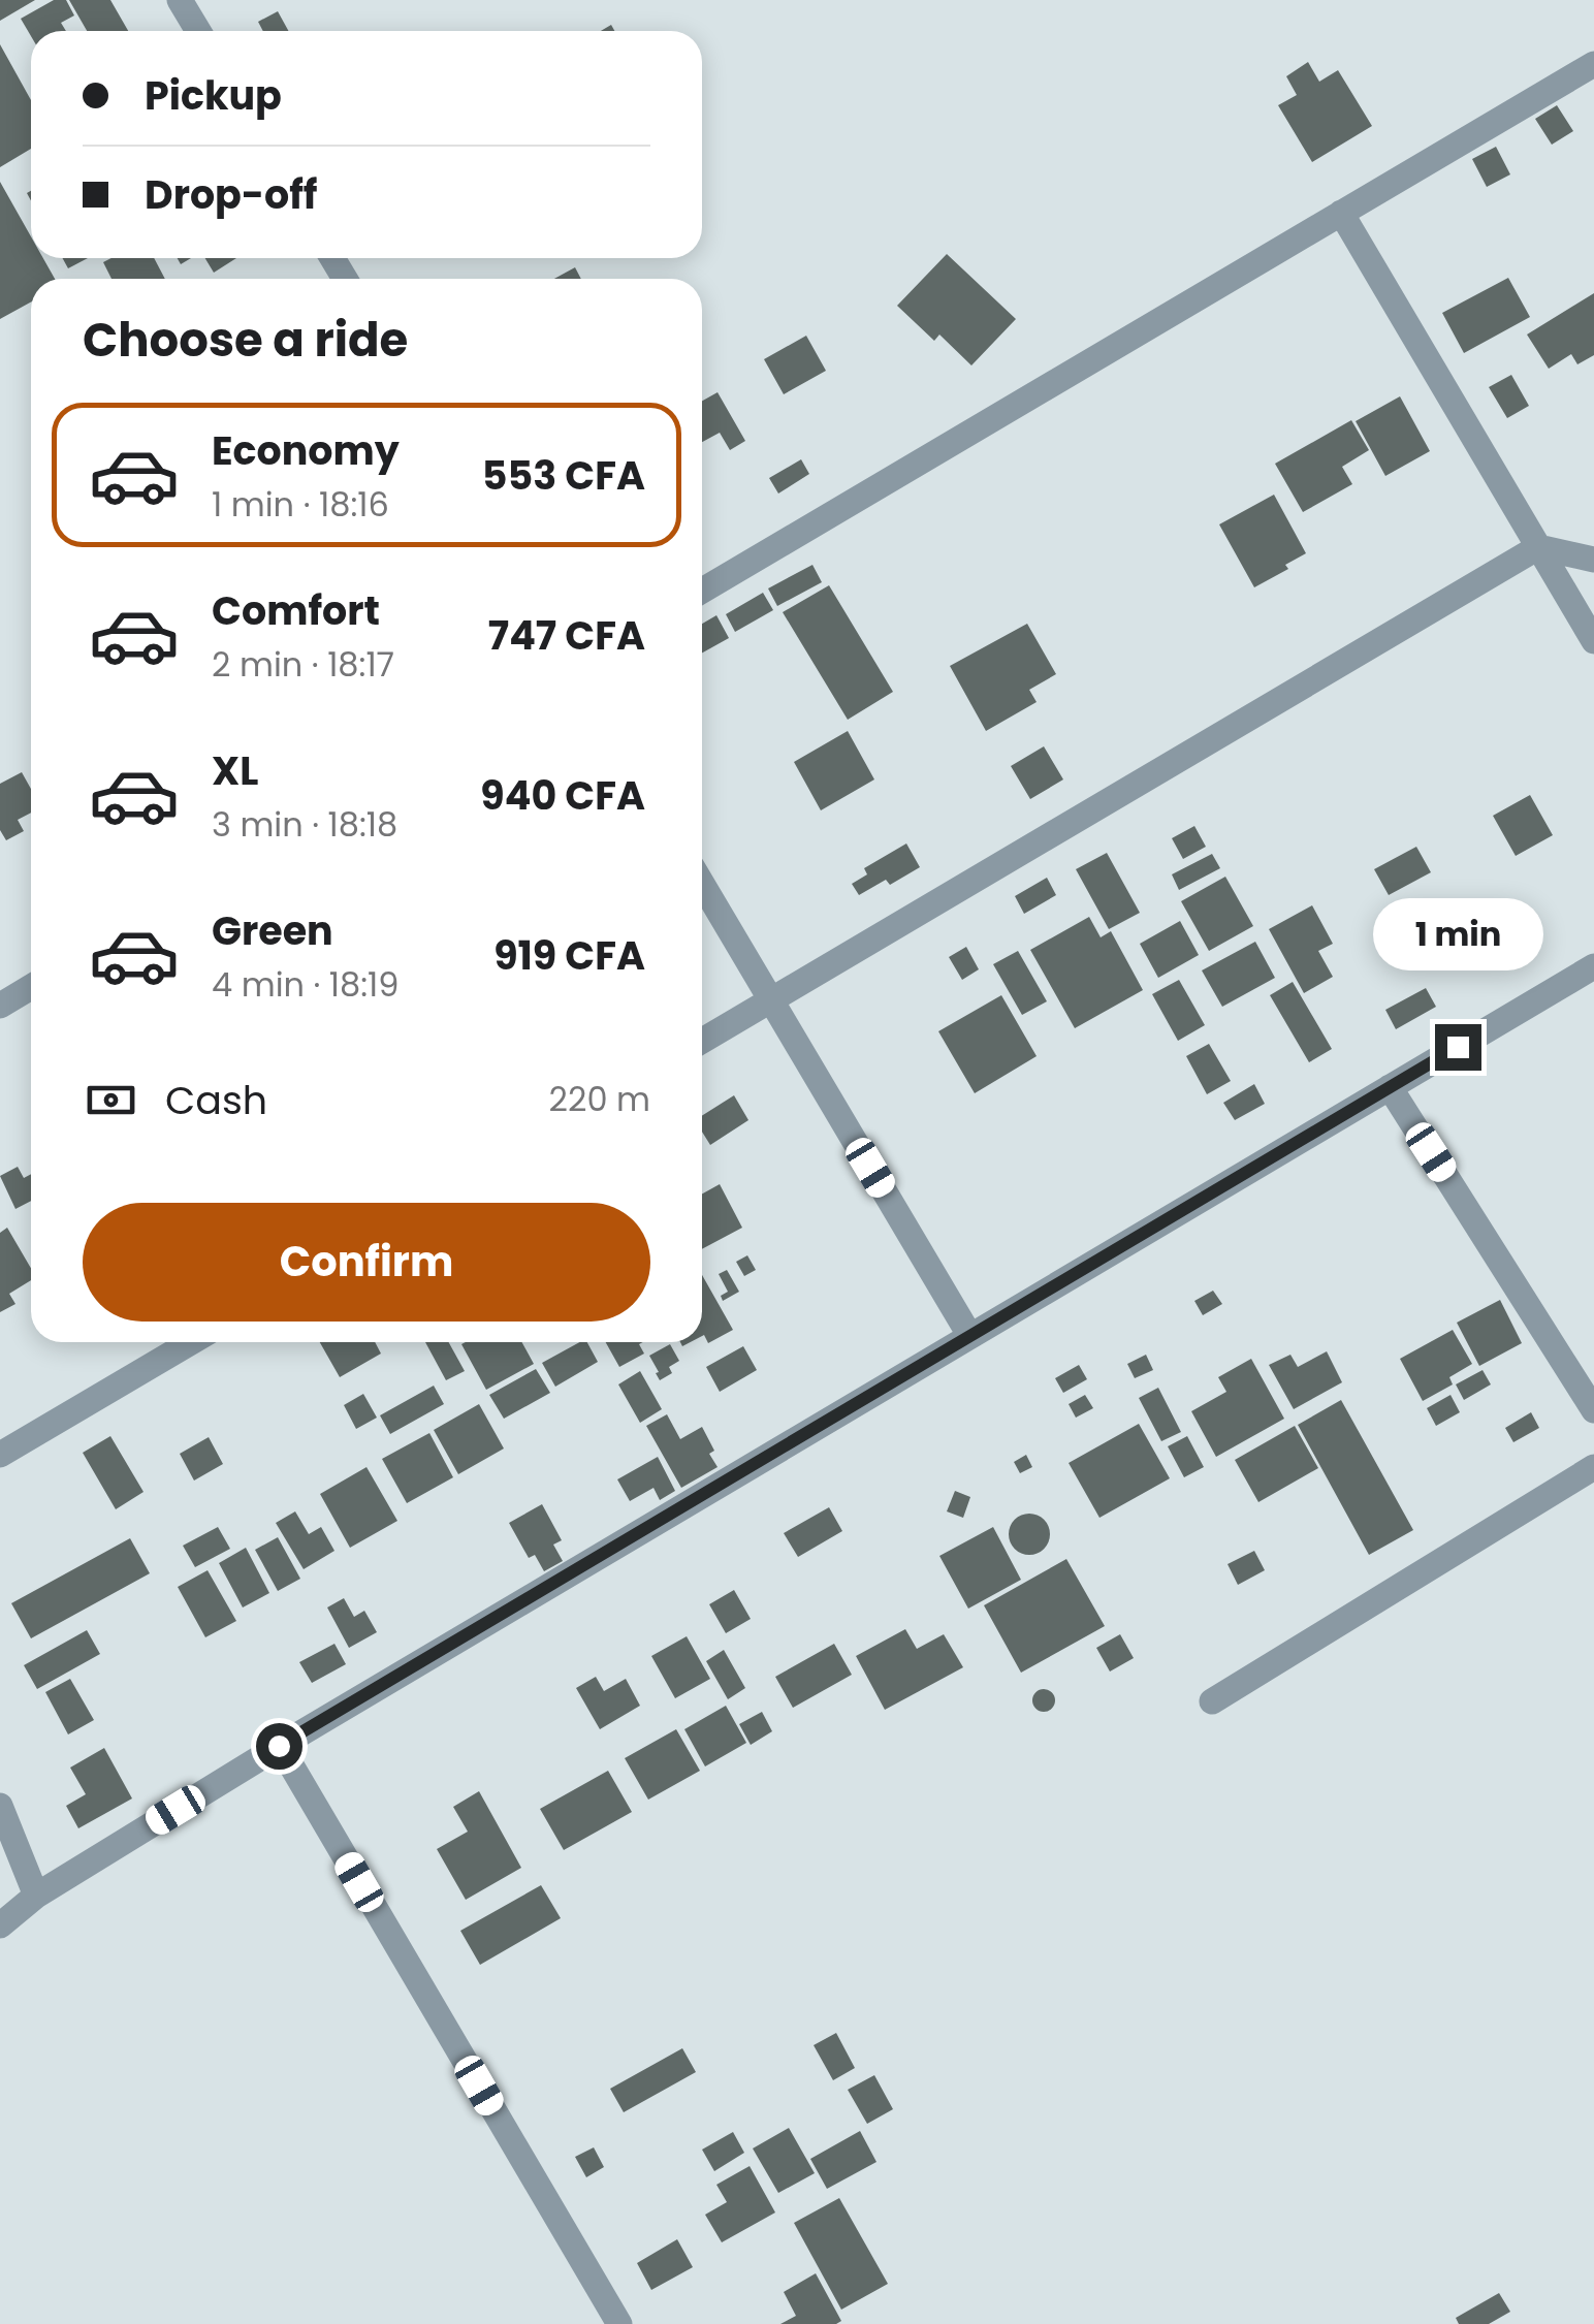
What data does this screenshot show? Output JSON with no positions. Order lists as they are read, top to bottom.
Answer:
{
  "page": {
    "banner": ["Pickup", "Drop-off"],
    "heading": "Choose a ride",
    "list": [
      {
        "name": "Economy",
        "note": "1 min · 18:16",
        "value": "553 CFA"
      },
      {
        "name": "Comfort",
        "note": "2 min · 18:17",
        "value": "747 CFA"
      },
      {
        "name": "XL",
        "note": "3 min · 18:18",
        "value": "940 CFA"
      },
      {
        "name": "Green",
        "note": "4 min · 18:19",
        "value": "919 CFA"
      }
    ],
    "bubble": "1 min",
    "pay": ["Cash", "220 m"],
    "buttons": "Confirm"
  }
}
